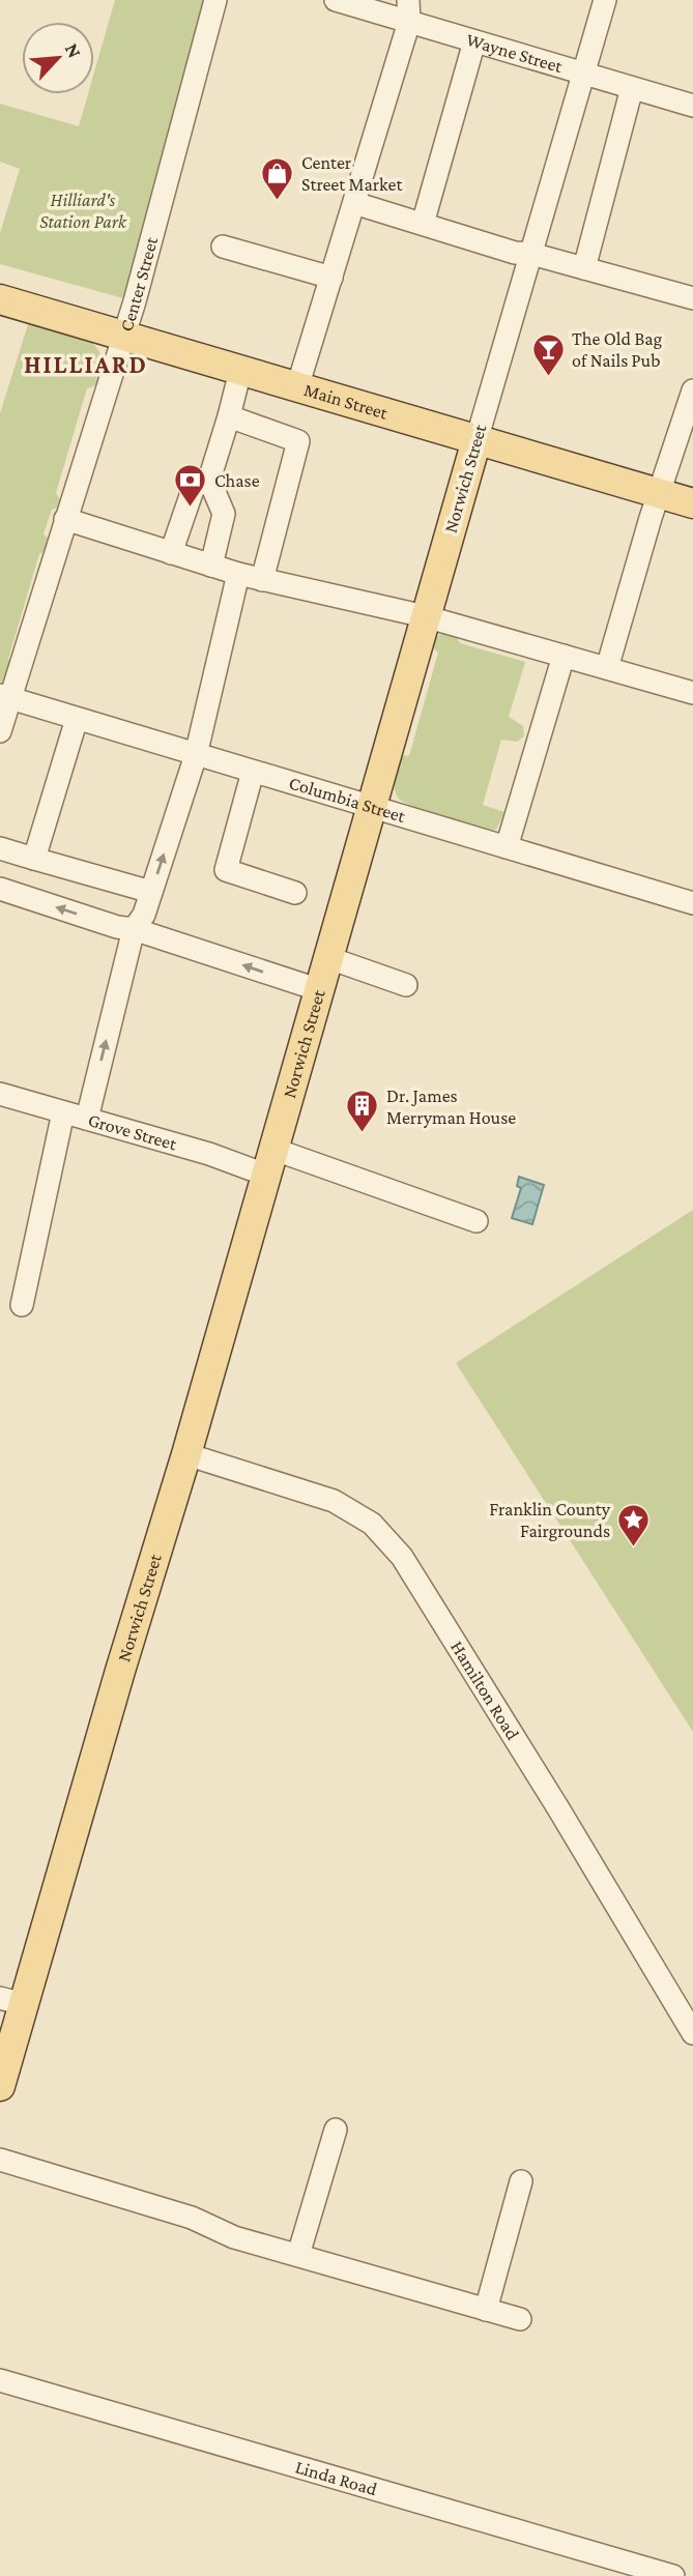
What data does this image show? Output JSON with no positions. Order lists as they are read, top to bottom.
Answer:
{
  "streets": {
    "main road": ["Main Street", "Norwich Street"],
    "street": [
      "Wayne Street",
      "Center Street",
      "Columbia Street",
      "Grove Street",
      "Hamilton Road",
      "Linda Road"
    ]
  },
  "crossings": [
    ["Wayne Street", "Norwich Street"],
    ["Center Street", "Main Street"],
    ["Center Street", "Columbia Street"],
    ["Main Street", "Norwich Street"],
    ["Norwich Street", "Columbia Street"],
    ["Norwich Street", "Grove Street"],
    ["Norwich Street", "Hamilton Road"]
  ],
  "districts": ["HILLIARD"],
  "parks": ["Hilliard's Station Park"],
  "places": {
    "shop": ["Center Street Market"],
    "bar": ["The Old Bag of Nails Pub"],
    "bank": ["Chase"],
    "building": ["Dr. James Merryman House"],
    "place": ["Franklin County Fairgrounds"]
  },
  "north": "top right"
}
